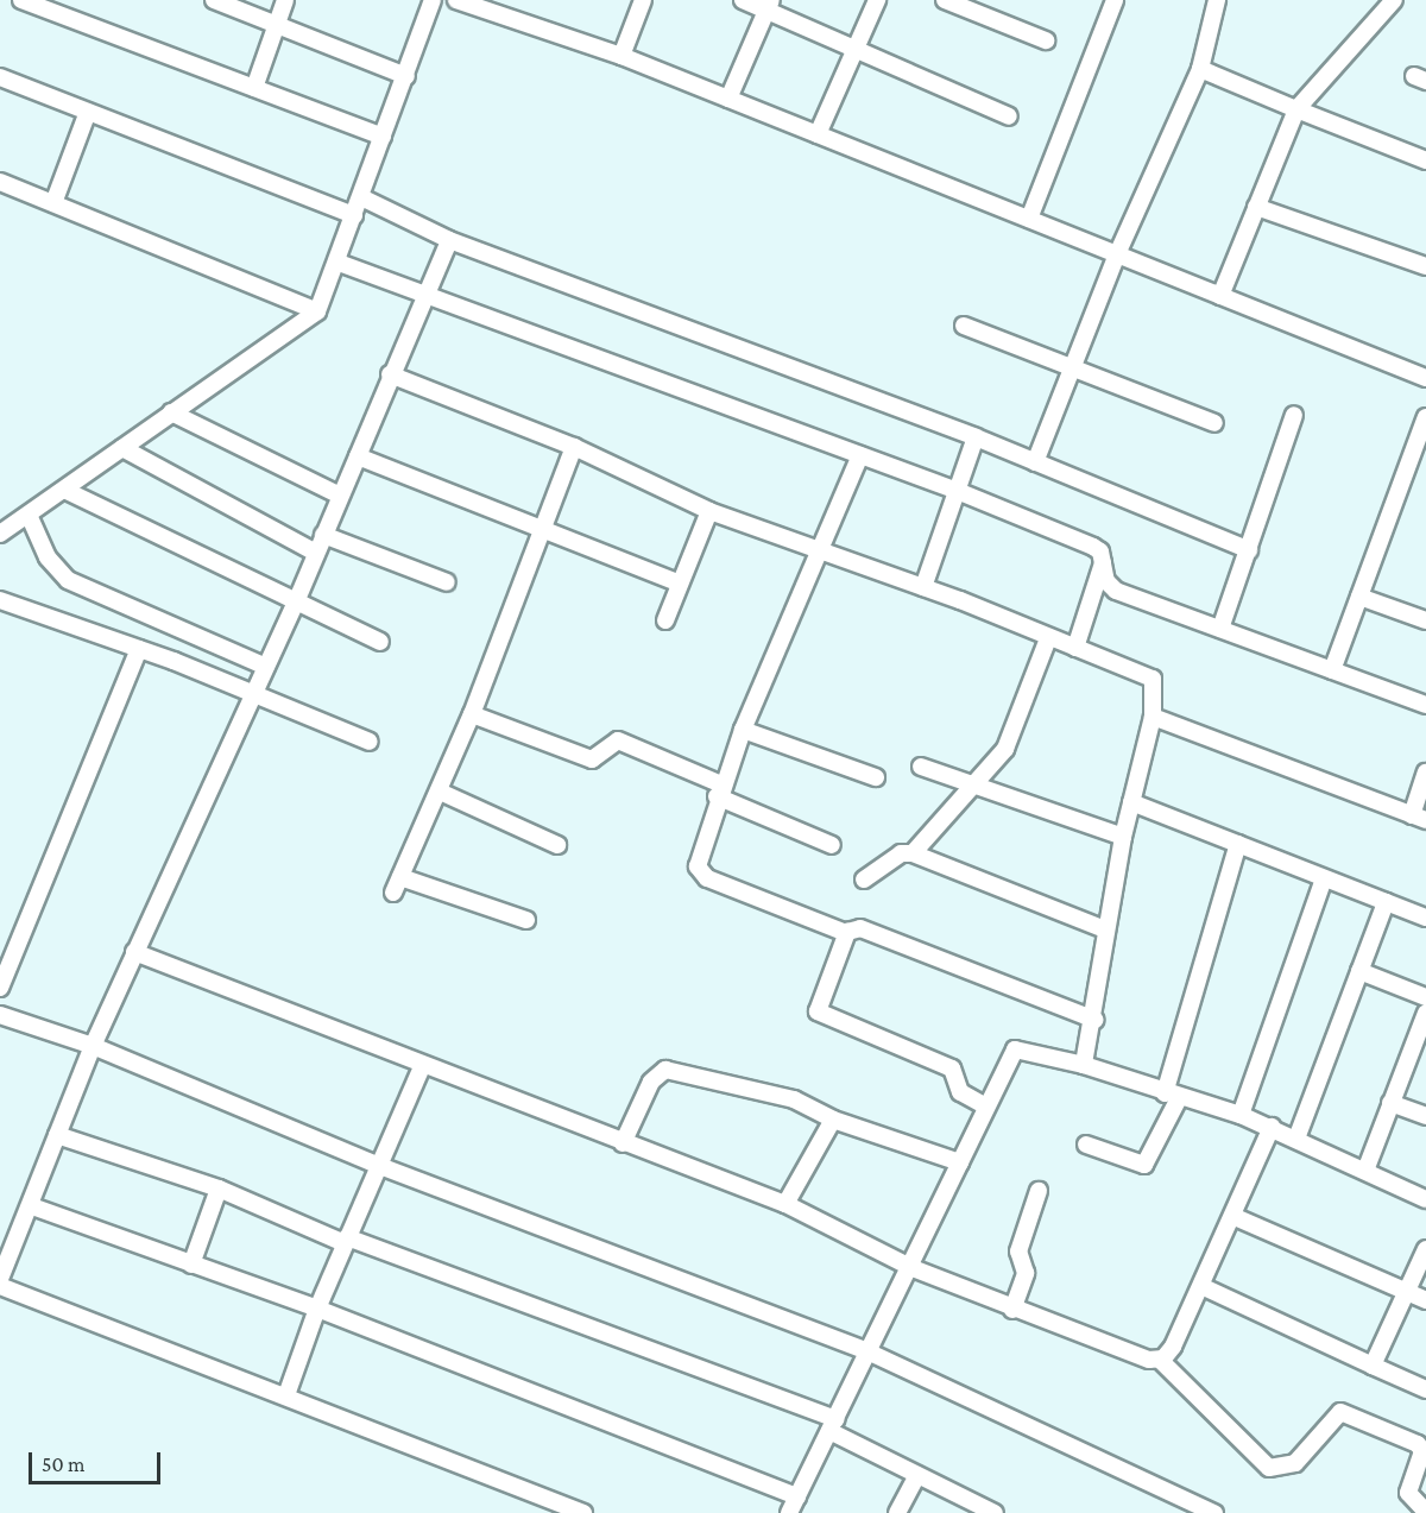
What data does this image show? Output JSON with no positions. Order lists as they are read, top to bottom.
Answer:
{
  "scale_bar": "50 m"
}
